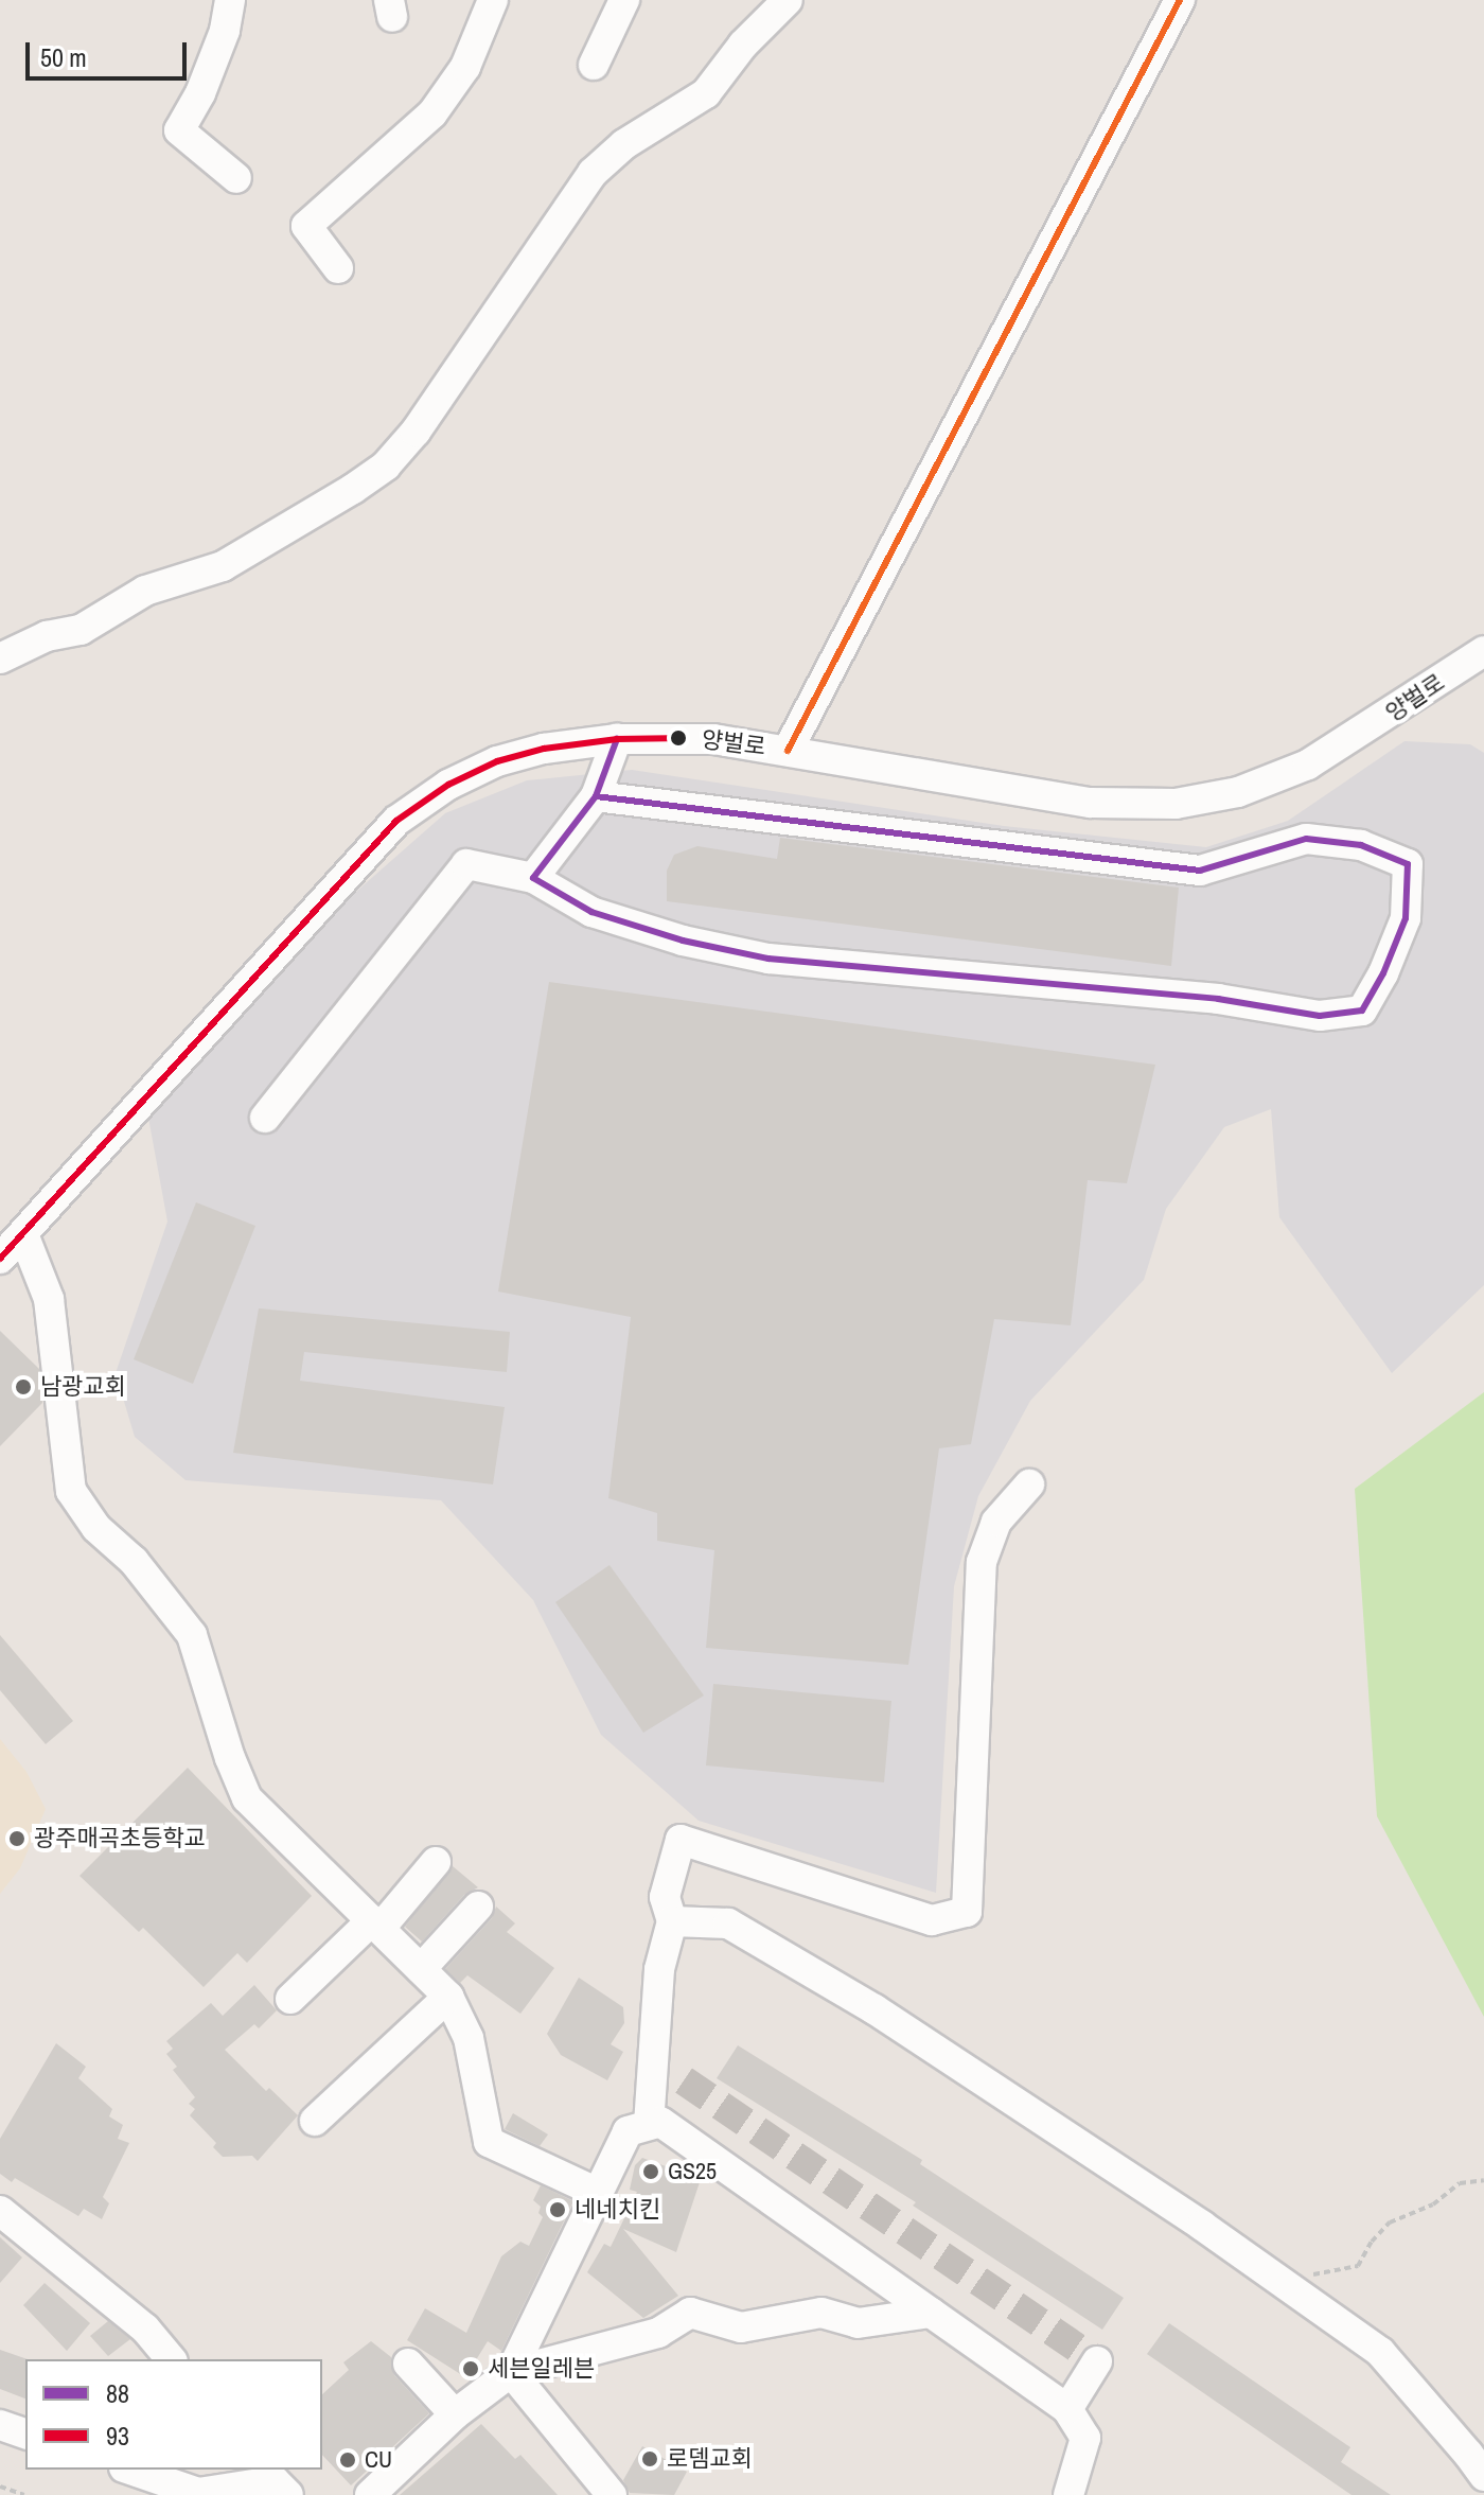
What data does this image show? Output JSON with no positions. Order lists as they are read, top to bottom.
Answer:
{
  "streets": {
    "street": ["양벌로"]
  },
  "places": [
    "남광교회",
    "광주매곡초등학교",
    "GS25",
    "네네치킨",
    "세븐일레븐",
    "로뎀교회",
    "CU"
  ],
  "lines": ["transit line 93", "transit line 88"],
  "legend": ["88", "93"],
  "scale_bar": "50 m"
}
